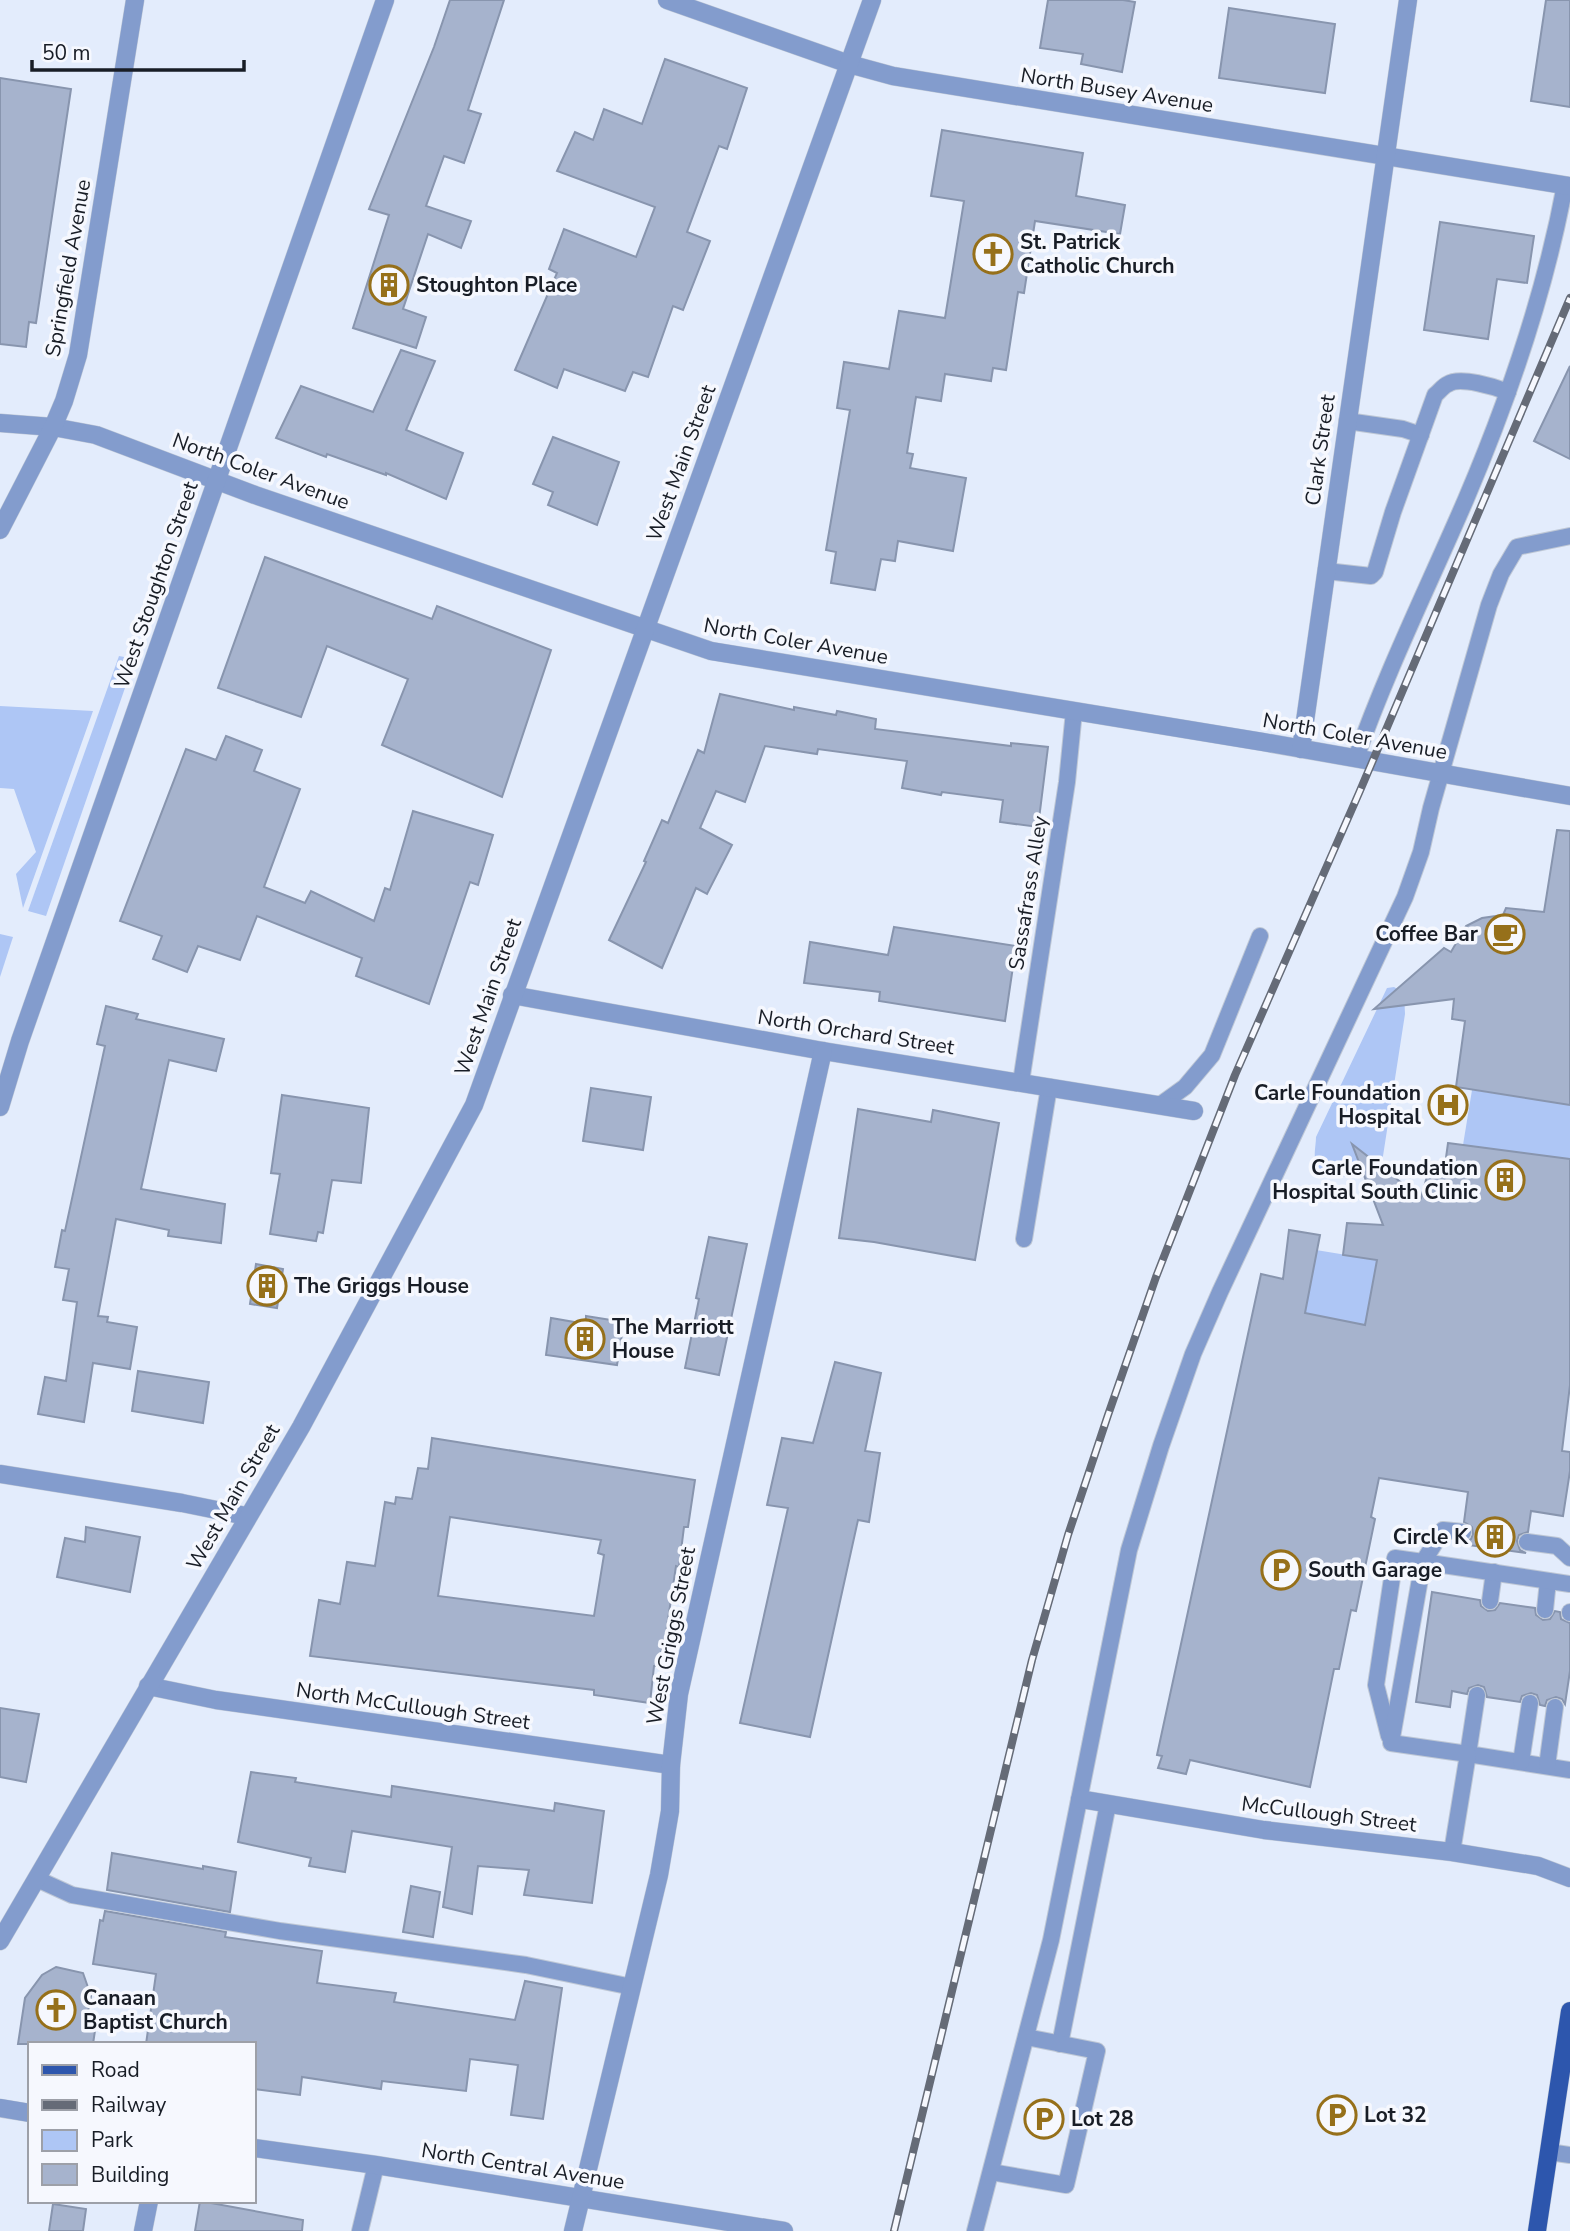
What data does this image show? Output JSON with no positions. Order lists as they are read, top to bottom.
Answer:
{
  "streets": {
    "street": [
      "North Busey Avenue",
      "Springfield Avenue",
      "Clark Street",
      "West Main Street",
      "North Coler Avenue",
      "West Stoughton Street",
      "North Orchard Street",
      "West Griggs Street",
      "North McCullough Street",
      "McCullough Street",
      "North Central Avenue"
    ],
    "lane": ["Sassafrass Alley"]
  },
  "crossings": [
    ["North Busey Avenue", "Clark Street"],
    ["North Busey Avenue", "West Main Street"],
    ["Springfield Avenue", "North Coler Avenue"],
    ["Clark Street", "North Coler Avenue"],
    ["West Main Street", "North Coler Avenue"],
    ["West Main Street", "North Orchard Street"],
    ["West Main Street", "North McCullough Street"],
    ["North Coler Avenue", "West Stoughton Street"],
    ["North Coler Avenue", "Sassafrass Alley"],
    ["Sassafrass Alley", "North Orchard Street"],
    ["North Orchard Street", "West Griggs Street"],
    ["West Griggs Street", "North McCullough Street"],
    ["West Griggs Street", "North Central Avenue"]
  ],
  "places": {
    "church": ["St. Patrick Catholic Church", "Canaan Baptist Church"],
    "building": [
      "Stoughton Place",
      "Carle Foundation Hospital South Clinic",
      "The Griggs House",
      "The Marriott House",
      "Circle K"
    ],
    "cafe": ["Coffee Bar"],
    "hospital": ["Carle Foundation Hospital"],
    "parking": ["South Garage", "Lot 32", "Lot 28"]
  },
  "legend": [
    "Road",
    "Railway",
    "Park",
    "Building"
  ],
  "scale_bar": "50 m"
}
